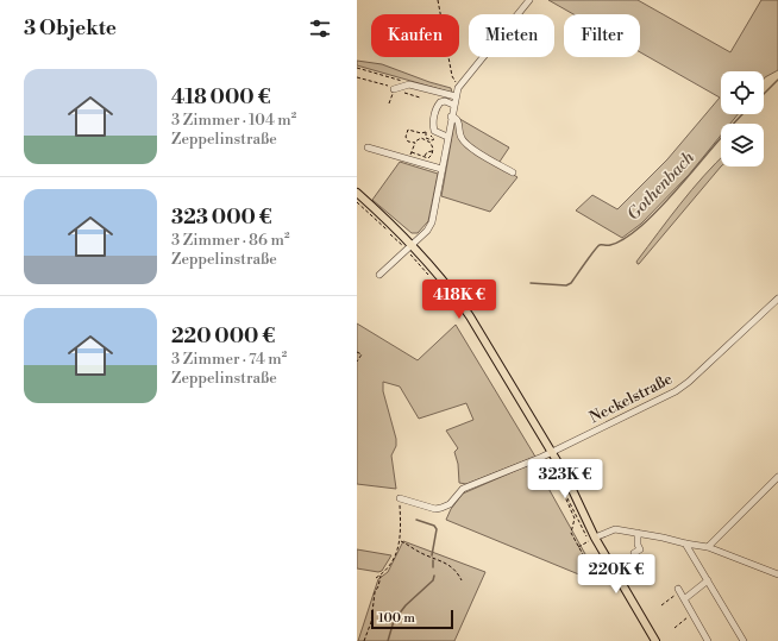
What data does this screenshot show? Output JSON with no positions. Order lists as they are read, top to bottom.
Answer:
{
  "streets": {
    "street": ["Neckelstraße"]
  },
  "water": ["Gothenbach"],
  "scale_bar": "100 m",
  "page": {
    "heading": "3 Objekte",
    "chip": ["Kaufen", "Mieten", "Filter"],
    "list": [
      {
        "name": "418 000 €",
        "note": "3 Zimmer · 104 m² · Zeppelinstraße"
      },
      {
        "name": "323 000 €",
        "note": "3 Zimmer · 86 m² · Zeppelinstraße"
      },
      {
        "name": "220 000 €",
        "note": "3 Zimmer · 74 m² · Zeppelinstraße"
      }
    ],
    "price": ["418K €", "323K €", "220K €"],
    "scale": "100 m"
  }
}
